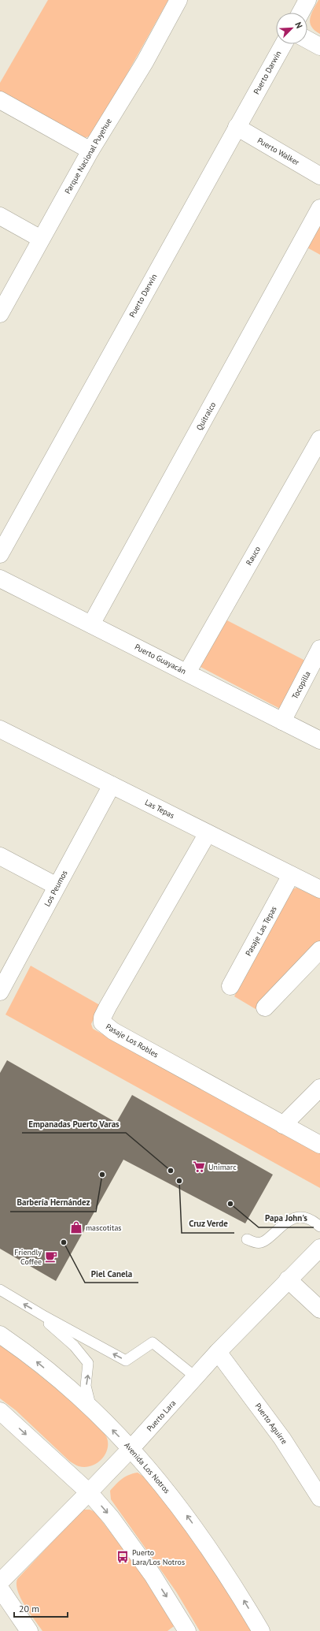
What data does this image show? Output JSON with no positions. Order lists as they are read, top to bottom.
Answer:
{
  "streets": {
    "street": [
      "Puerto Darwin",
      "Puerto Walker",
      "Parque Nacional Puyehue",
      "Quitralco",
      "Rauco",
      "Puerto Guayacán",
      "Tocopilla",
      "Las Tepas",
      "Los Peumos",
      "Pasaje Las Tepas",
      "Pasaje Los Robles",
      "Puerto Lara",
      "Puerto Aguirre",
      "Avenida Los Notros"
    ]
  },
  "crossings": [
    ["Puerto Darwin", "Puerto Walker"],
    ["Quitralco", "Puerto Guayacán"],
    ["Rauco", "Puerto Guayacán"],
    ["Puerto Guayacán", "Tocopilla"],
    ["Las Tepas", "Los Peumos"],
    ["Las Tepas", "Pasaje Las Tepas"],
    ["Las Tepas", "Pasaje Los Robles"],
    ["Puerto Lara", "Puerto Aguirre"],
    ["Puerto Lara", "Avenida Los Notros"]
  ],
  "places": {
    "supermarket": ["Unimarc"],
    "other": [
      "Empanadas Puerto Varas",
      "Barbería Hernández",
      "Cruz Verde",
      "Papa John's",
      "Piel Canela"
    ],
    "shop": ["mascotitas"],
    "cafe": ["Friendly Coffee"],
    "bus stop": ["Puerto Lara/Los Notros"]
  },
  "scale_bar": "20 m",
  "north": "top right"
}
